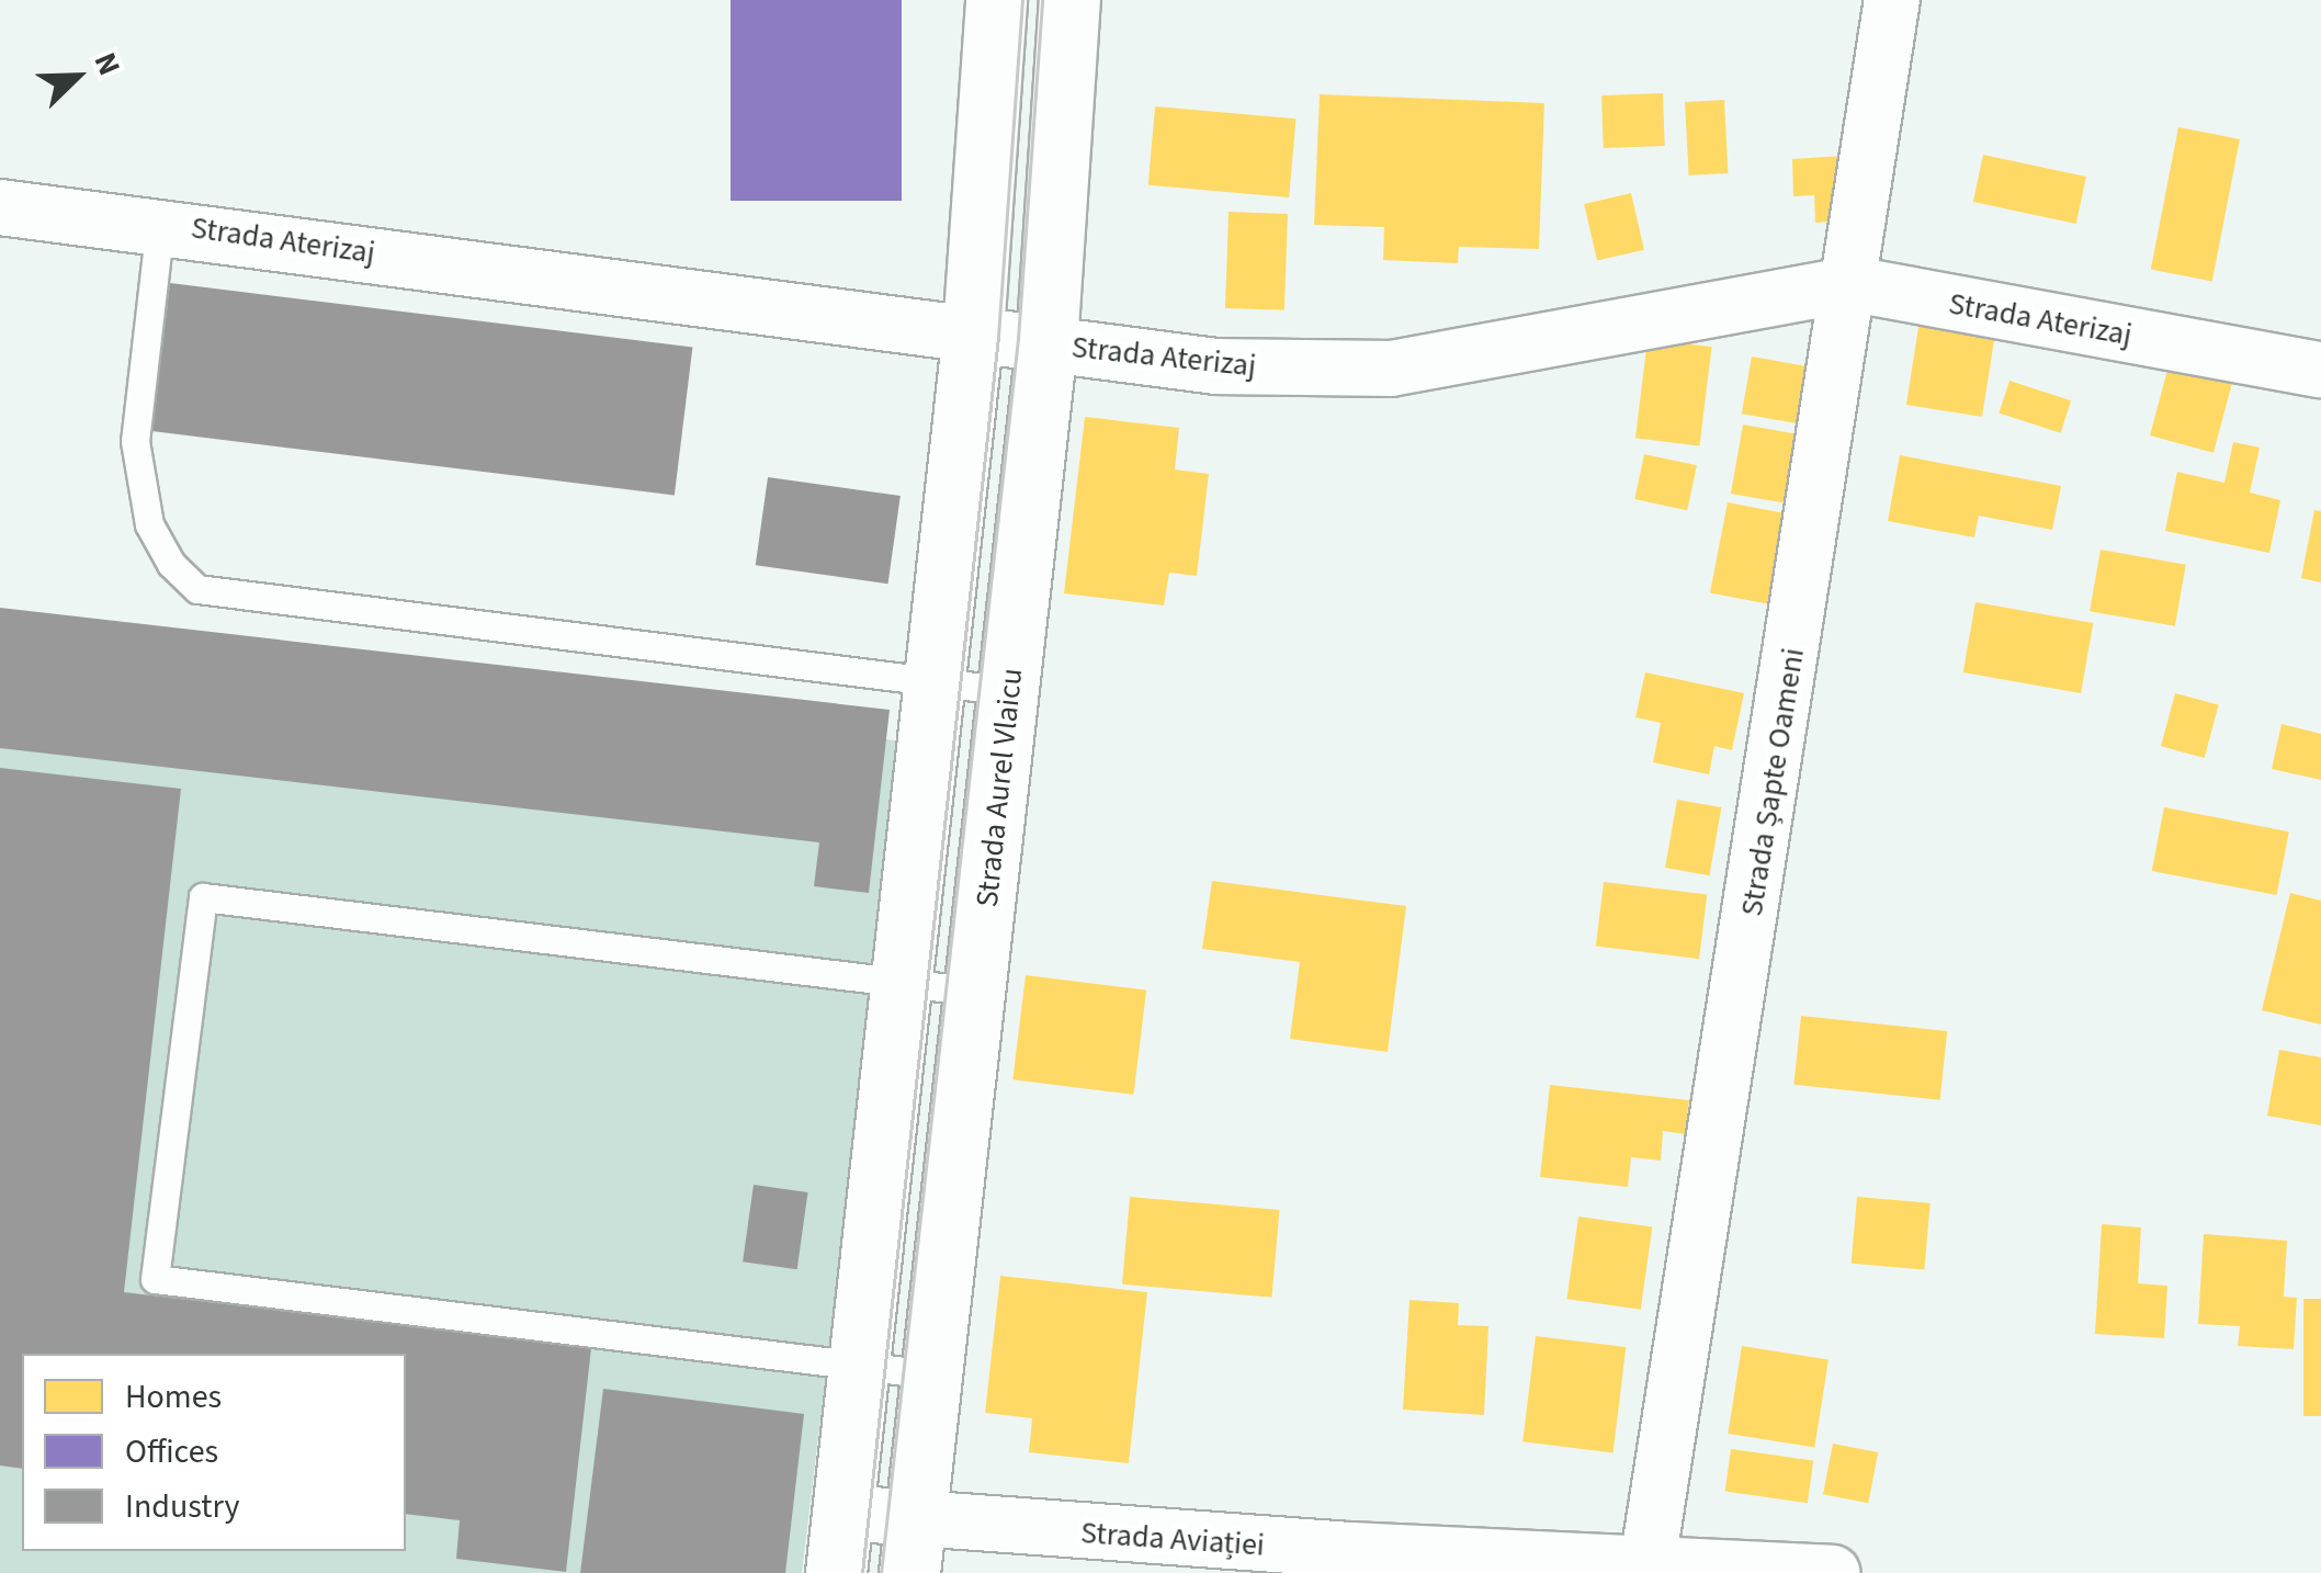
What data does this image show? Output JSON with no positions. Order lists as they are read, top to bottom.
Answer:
{
  "streets": {
    "main road": ["Strada Aurel Vlaicu"],
    "street": ["Strada Aterizaj", "Strada Șapte Oameni", "Strada Aviației"]
  },
  "crossings": [
    ["Strada Aterizaj", "Strada Șapte Oameni"],
    ["Strada Aterizaj", "Strada Aurel Vlaicu"],
    ["Strada Șapte Oameni", "Strada Aviației"],
    ["Strada Aurel Vlaicu", "Strada Aviației"]
  ],
  "legend": ["Homes", "Offices", "Industry"],
  "north": "top right"
}
